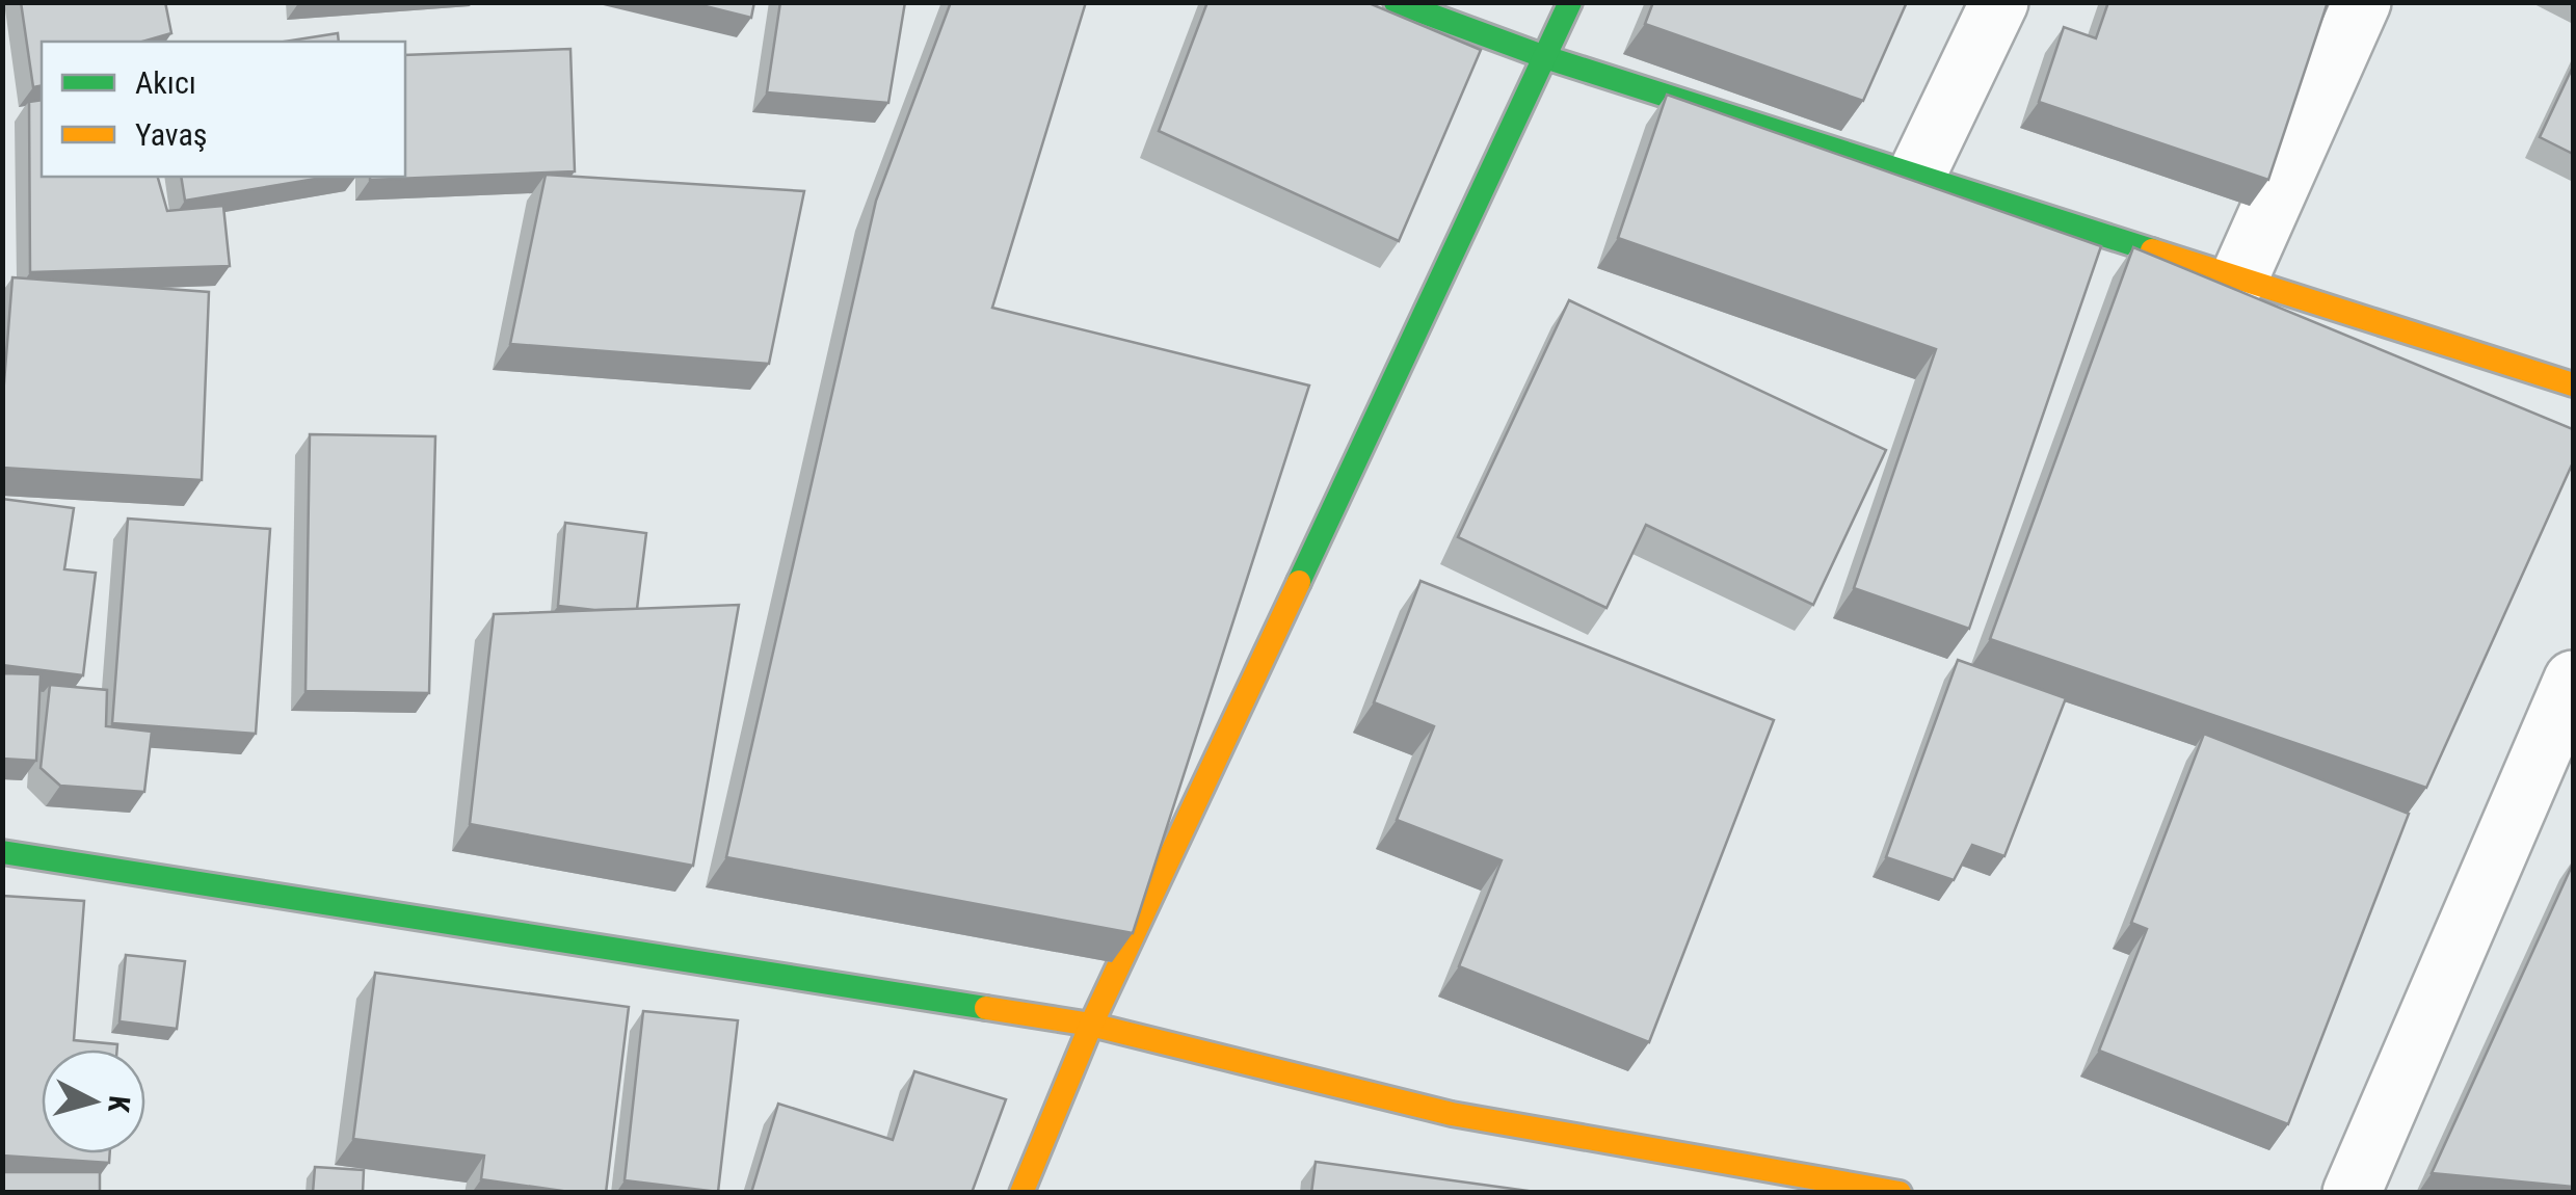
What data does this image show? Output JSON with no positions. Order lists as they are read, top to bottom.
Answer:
{
  "legend": ["Akıcı", "Yavaş"],
  "north": "right"
}
